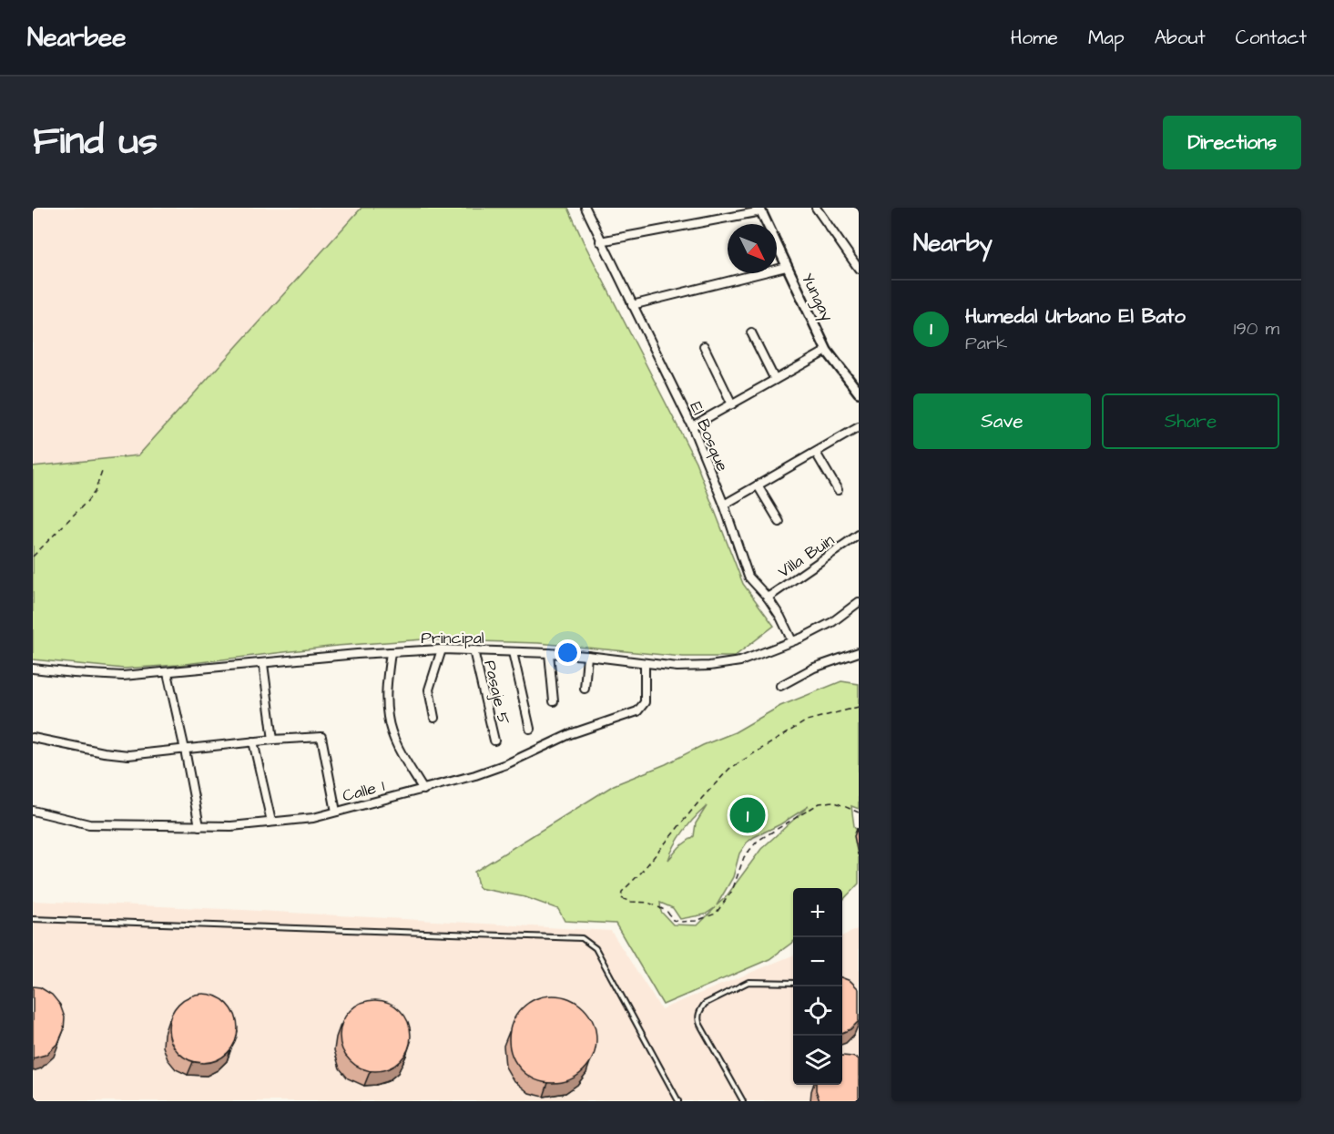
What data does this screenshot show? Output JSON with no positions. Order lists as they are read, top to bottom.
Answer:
{
  "streets": {
    "street": [
      "Yungay",
      "El Bosque",
      "Villa Buin",
      "Principal",
      "Pasaje 5",
      "Calle 1"
    ]
  },
  "crossings": [
    ["El Bosque", "Villa Buin"],
    ["El Bosque", "Principal"],
    ["Principal", "Pasaje 5"],
    ["Principal", "Calle 1"]
  ],
  "north": "bottom right",
  "page": {
    "header": "Nearbee",
    "nav": [
      "Home",
      "Map",
      "About",
      "Contact"
    ],
    "title": "Find us",
    "buttons": [
      "Directions",
      ["Save", "Share"]
    ],
    "heading": "Nearby",
    "list": [
      {
        "mark": "1",
        "name": "Humedal Urbano El Bato",
        "note": "Park",
        "value": "190 m"
      }
    ],
    "pins": "1",
    "map_buttons": ["+", "−"]
  }
}
